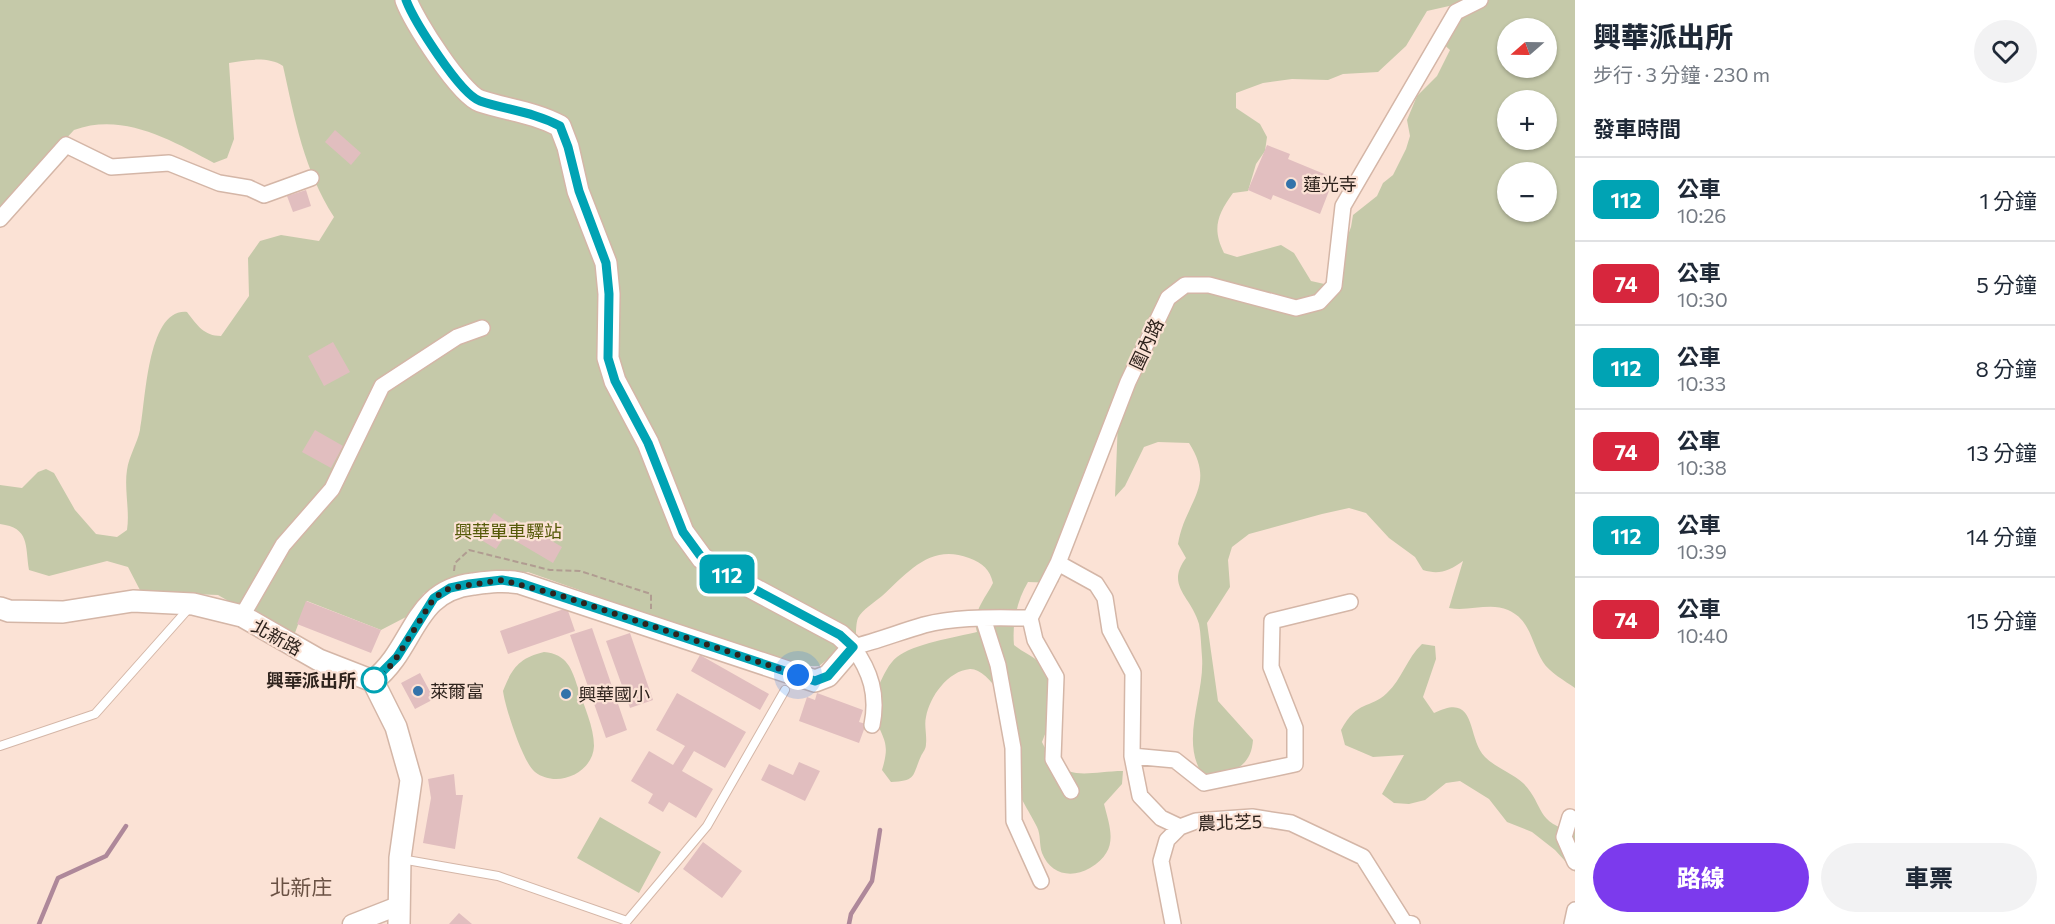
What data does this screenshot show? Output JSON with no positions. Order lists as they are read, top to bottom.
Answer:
{
  "streets": {
    "main road": ["北新路"],
    "street": ["圍內路", "農北芝5"]
  },
  "districts": ["北新庄"],
  "parks": ["興華單車驛站"],
  "places": [
    "蓮光寺",
    "興華派出所",
    "萊爾富",
    "興華國小"
  ],
  "lines": ["bus line 112"],
  "north": "left",
  "page": {
    "on_map": "112",
    "heading": [
      ["興華派出所", "步行 · 3 分鐘 · 230 m"],
      "發車時間"
    ],
    "map_buttons": ["+", "−"],
    "list": [
      {
        "mark": "112",
        "name": "公車",
        "note": "10:26",
        "value": "1 分鐘"
      },
      {
        "mark": "74",
        "name": "公車",
        "note": "10:30",
        "value": "5 分鐘"
      },
      {
        "mark": "112",
        "name": "公車",
        "note": "10:33",
        "value": "8 分鐘"
      },
      {
        "mark": "74",
        "name": "公車",
        "note": "10:38",
        "value": "13 分鐘"
      },
      {
        "mark": "112",
        "name": "公車",
        "note": "10:39",
        "value": "14 分鐘"
      },
      {
        "mark": "74",
        "name": "公車",
        "note": "10:40",
        "value": "15 分鐘"
      }
    ],
    "buttons": ["路線", "車票"]
  }
}
